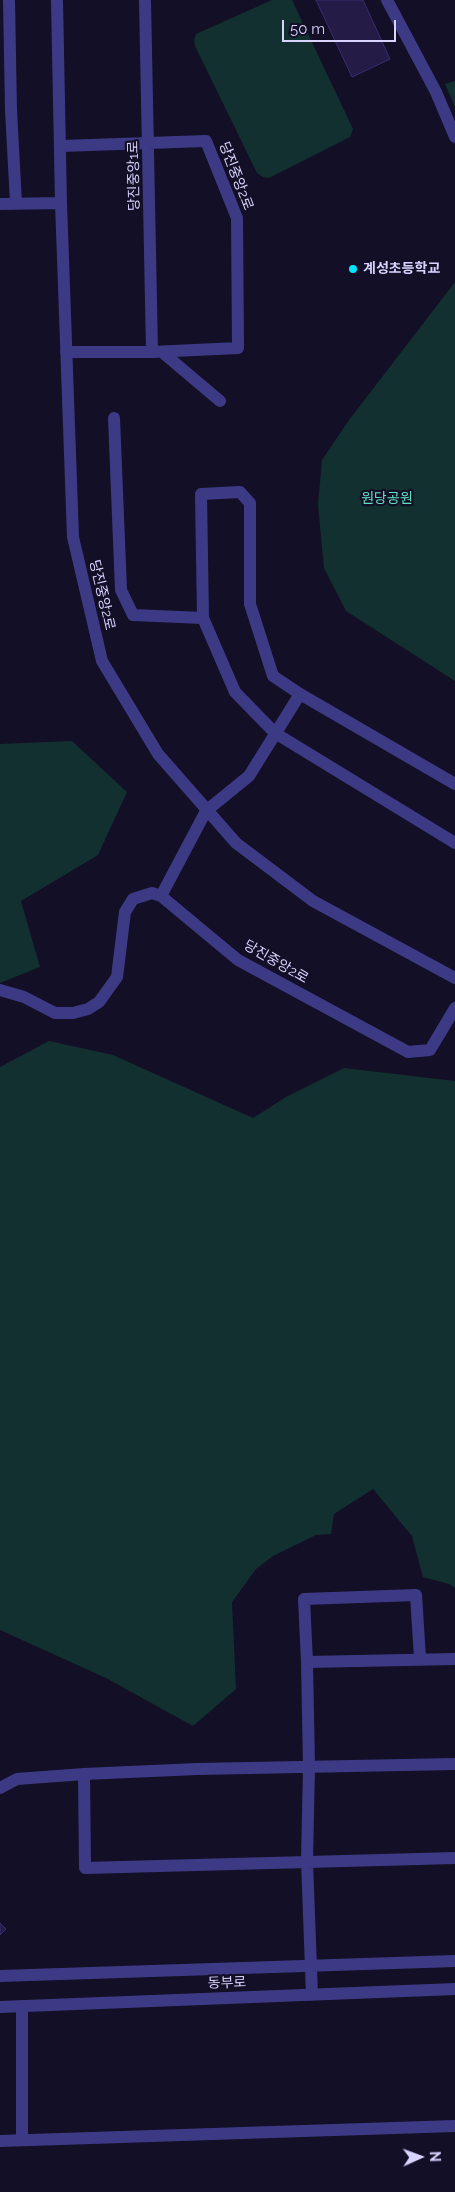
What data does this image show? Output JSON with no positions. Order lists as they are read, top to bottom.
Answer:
{
  "streets": {
    "street": ["당진중앙1로", "당진중앙2로", "동부로"]
  },
  "crossings": [
    ["당진중앙1로", "당진중앙2로"]
  ],
  "parks": ["원당공원"],
  "places": ["계성초등학교"],
  "scale_bar": "50 m",
  "north": "right"
}
